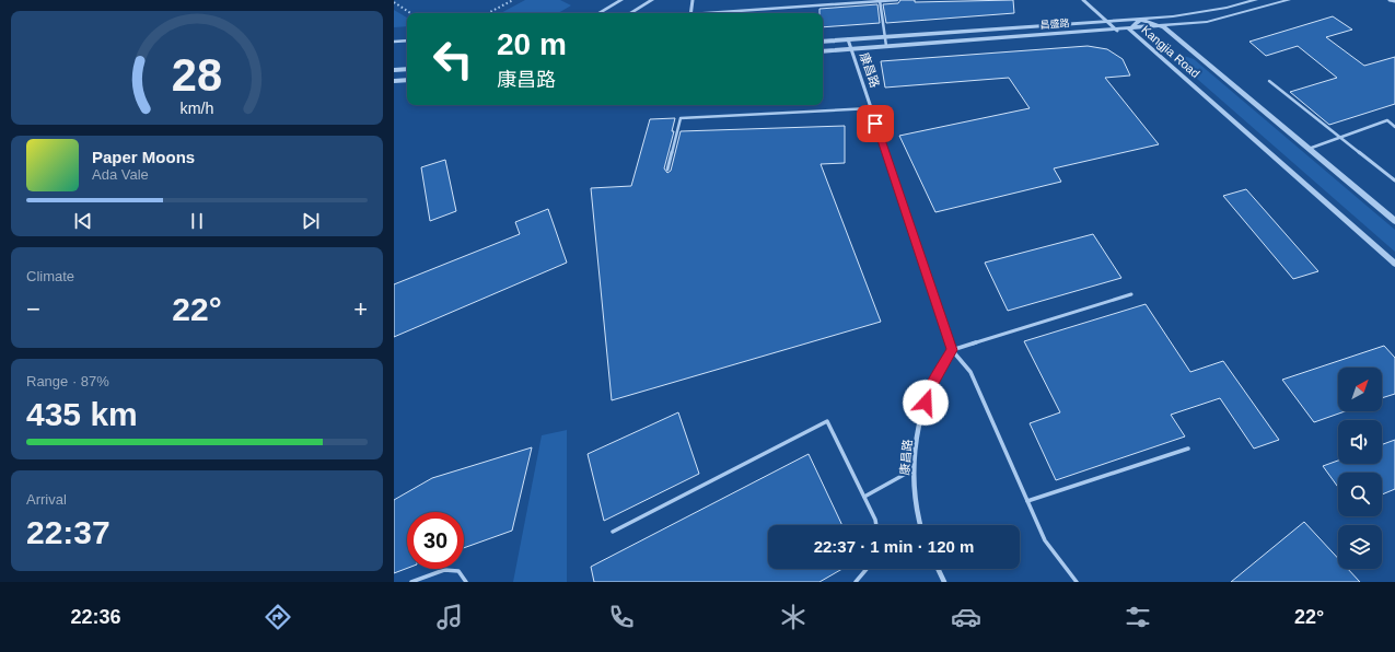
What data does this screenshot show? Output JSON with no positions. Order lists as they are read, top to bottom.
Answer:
{
  "streets": {
    "street": ["昌盛路", "Kangjia Road", "康昌路"]
  },
  "crossings": [
    ["昌盛路", "Kangjia Road"],
    ["昌盛路", "康昌路"]
  ],
  "north": "top right",
  "page": {
    "turn": ["20 m", "康昌路"],
    "song": ["Paper Moons", "Ada Vale"],
    "tile": [
      "Climate",
      ["Range · 87%", "435 km"],
      ["Arrival", "22:37"]
    ],
    "heat": ["−", "22°", "+"],
    "limit": "30",
    "trip": "22:37 · 1 min · 120 m",
    "tabs": ["22:36", "22°"],
    "gauge": ["28", "km/h"]
  }
}
